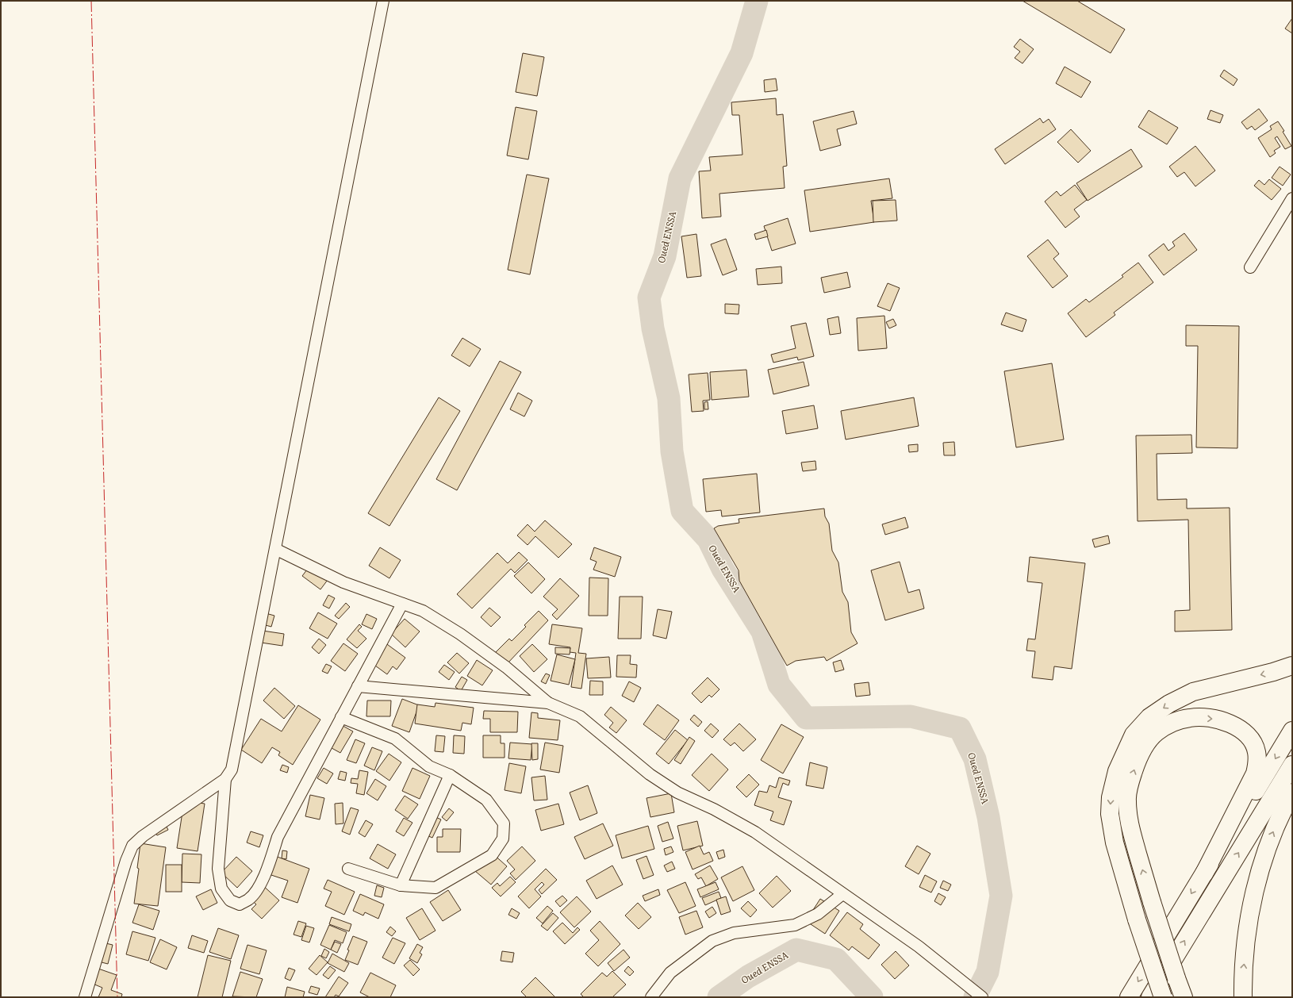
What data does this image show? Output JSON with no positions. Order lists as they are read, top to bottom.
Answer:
{
  "water": ["Oued ENSSA"]
}
